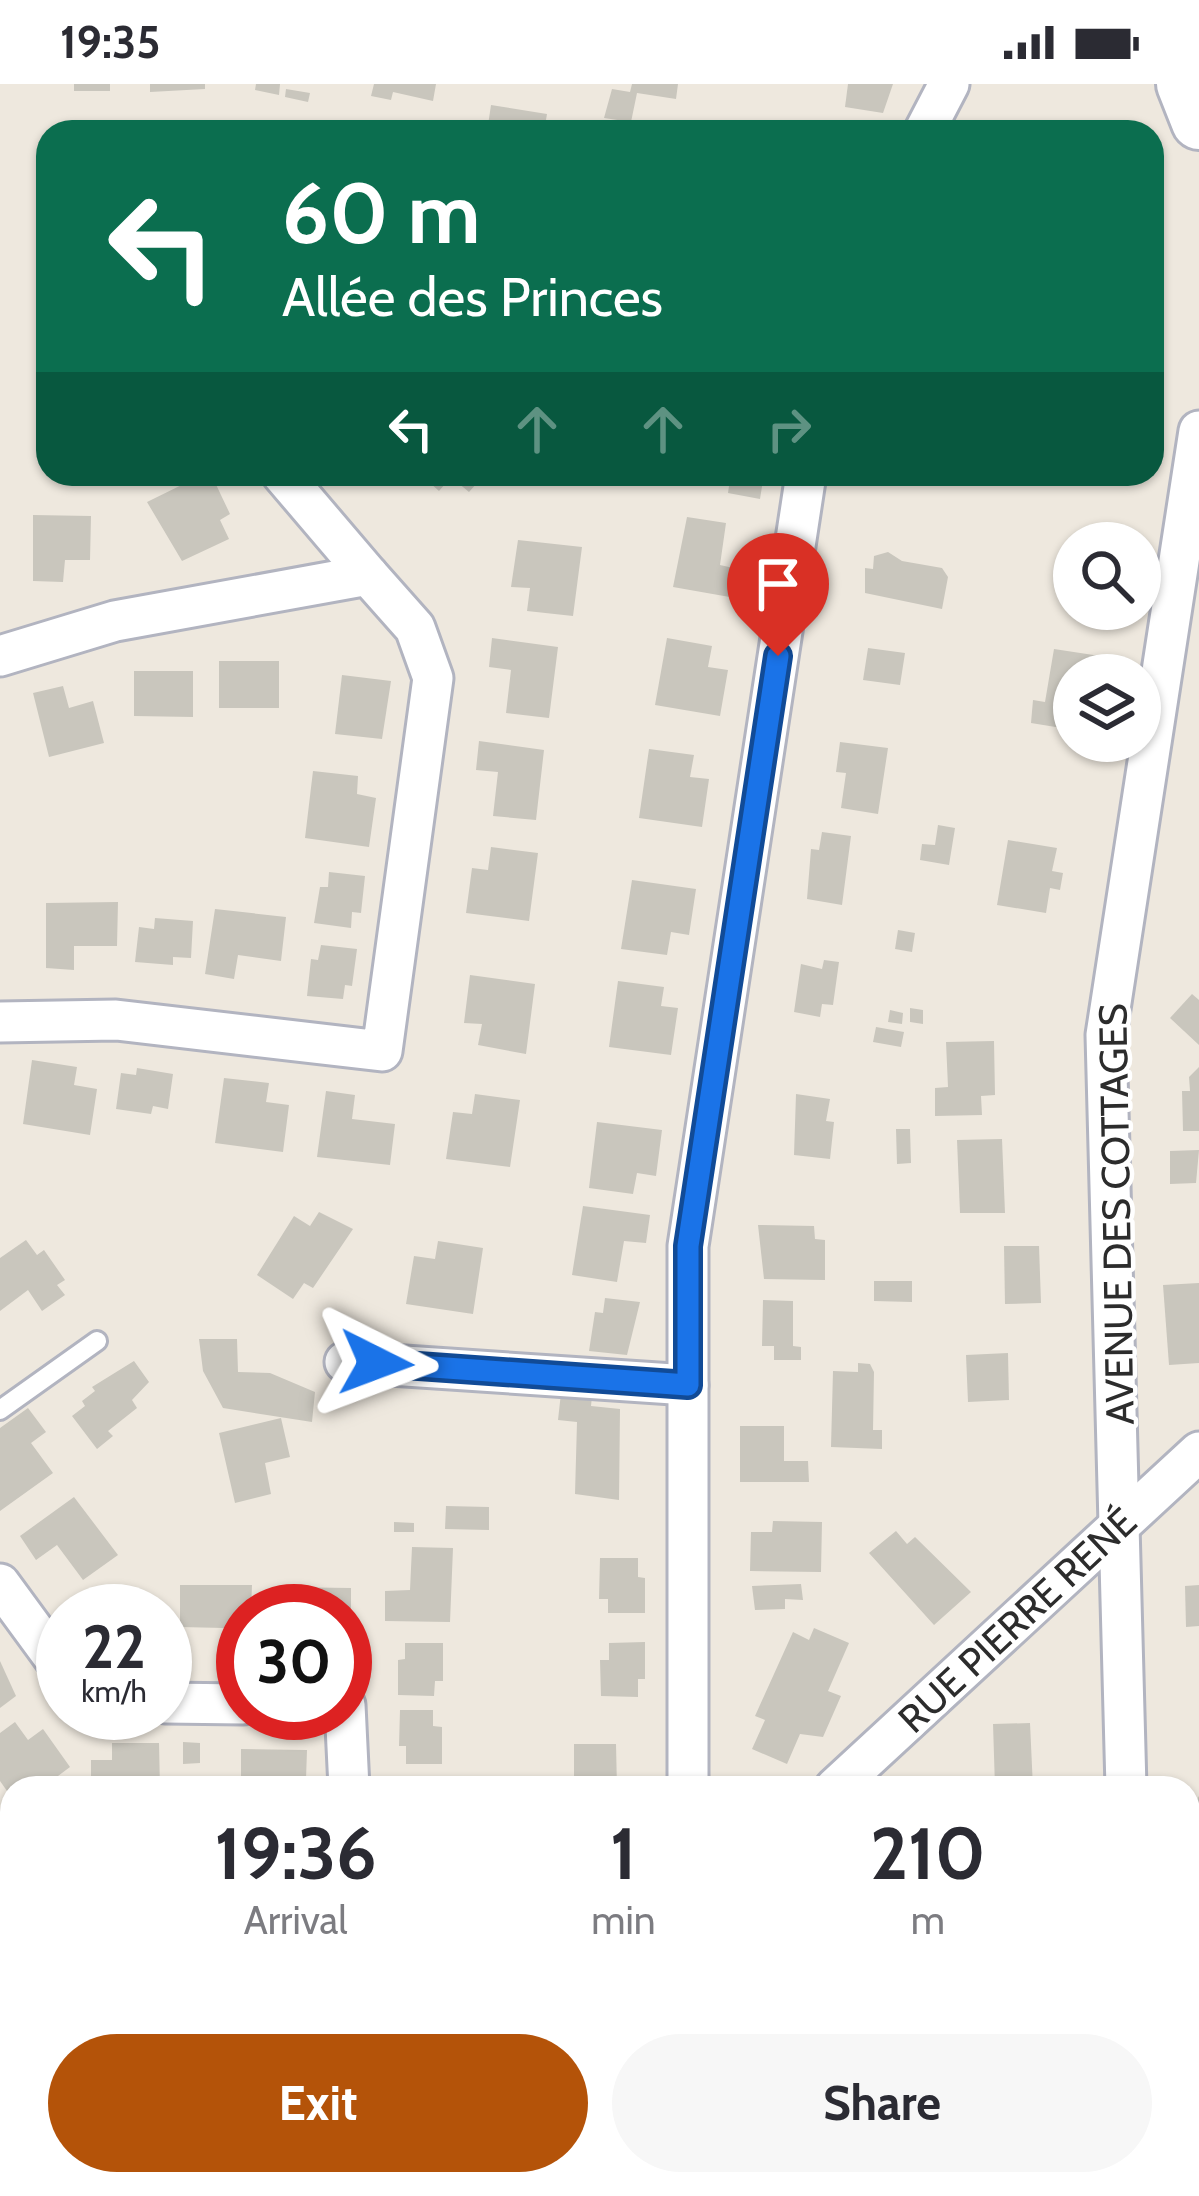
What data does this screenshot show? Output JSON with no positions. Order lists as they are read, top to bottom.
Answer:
{
  "streets": {
    "street": ["AVENUE DES COTTAGES", "RUE PIERRE RENÉ"]
  },
  "crossings": [
    ["AVENUE DES COTTAGES", "RUE PIERRE RENÉ"]
  ],
  "page": {
    "status": "19:35",
    "turn": ["60 m", "Allée des Princes"],
    "speed": "22 km/h",
    "limit": "30",
    "eta": [
      "19:36",
      "Arrival",
      "1",
      "min",
      "210",
      "m"
    ],
    "buttons": ["Exit", "Share"]
  }
}
